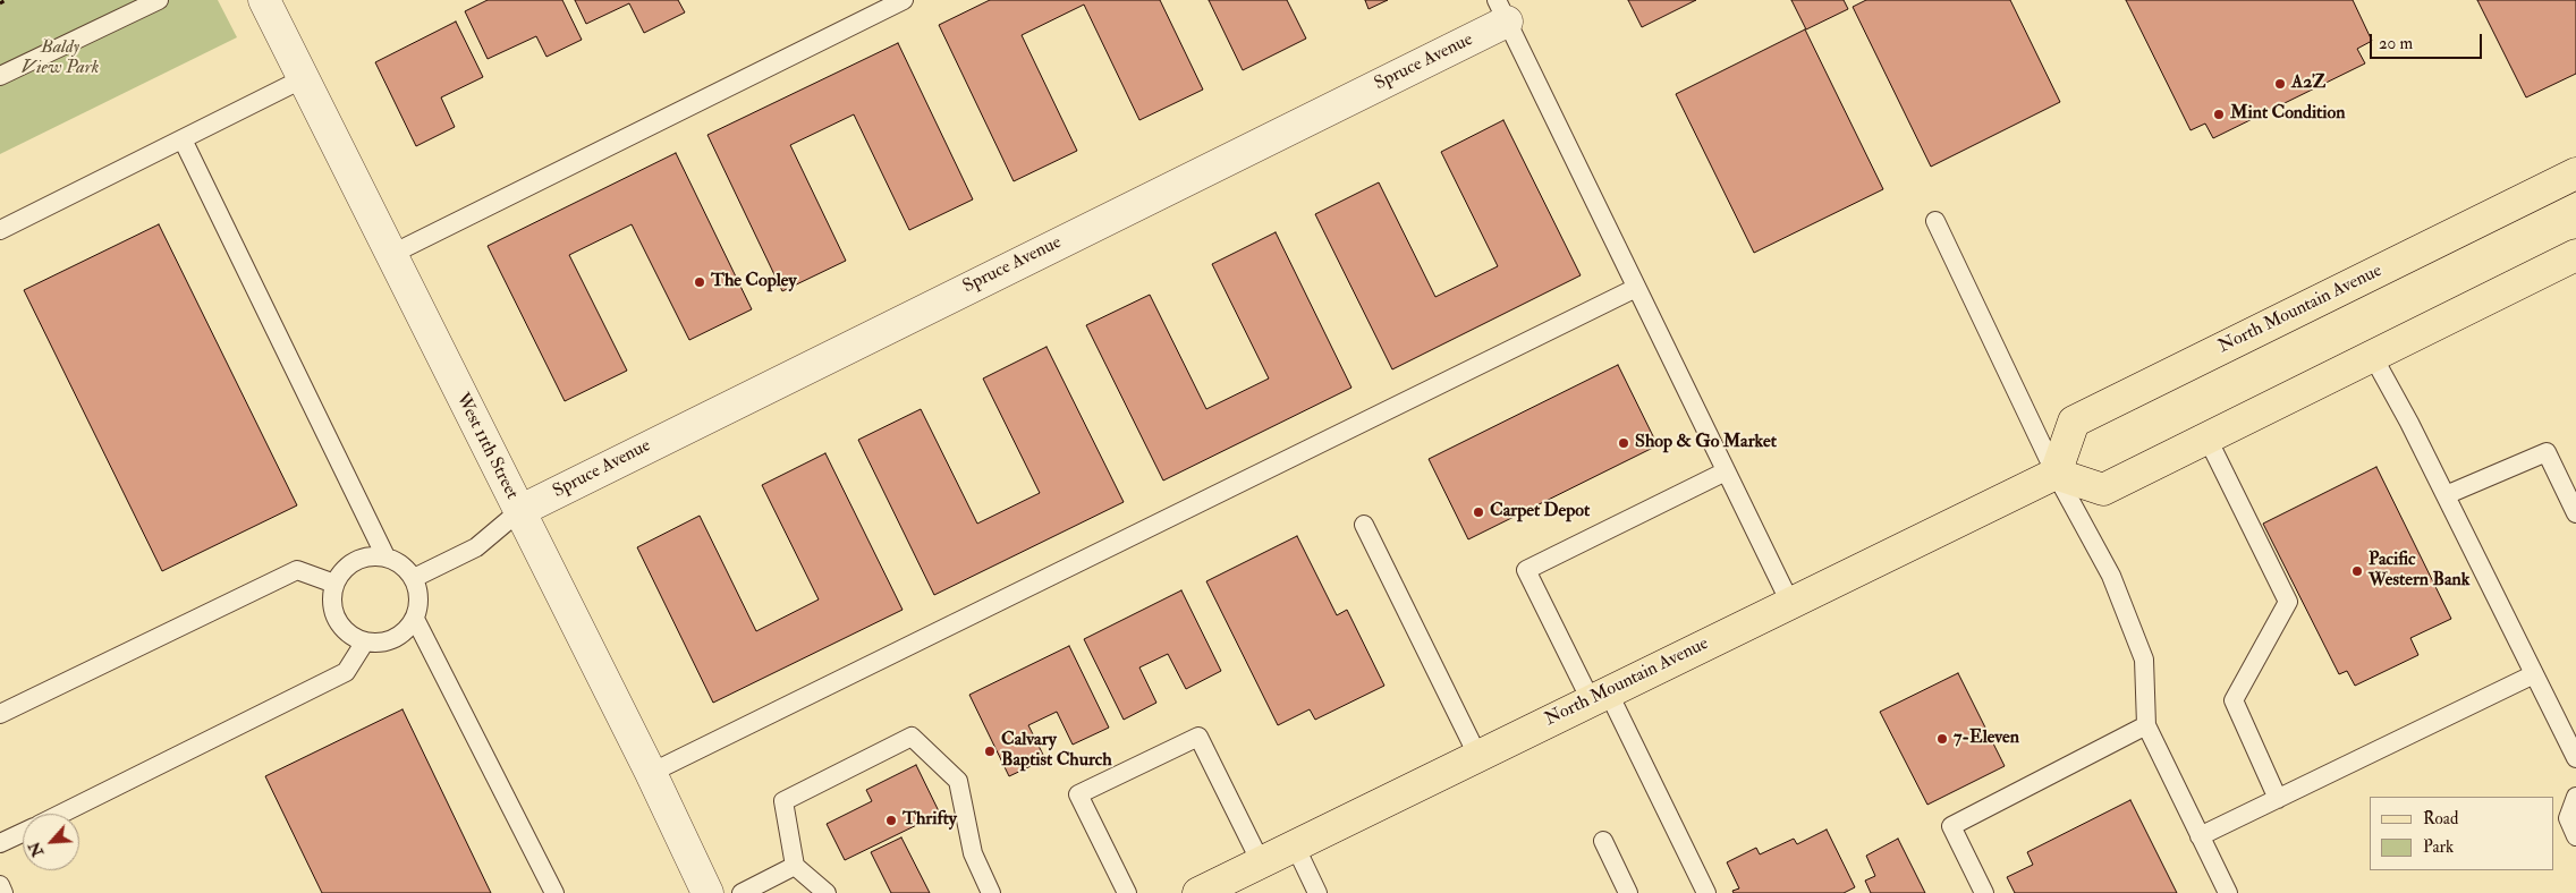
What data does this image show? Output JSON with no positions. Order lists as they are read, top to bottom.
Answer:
{
  "streets": {
    "main road": ["North Mountain Avenue"],
    "street": ["Spruce Avenue", "West 11th Street"]
  },
  "crossings": [
    ["Spruce Avenue", "West 11th Street"]
  ],
  "parks": ["Baldy View Park"],
  "places": [
    "A2Z",
    "Mint Condition",
    "The Copley",
    "Shop & Go Market",
    "Carpet Depot",
    "Pacific Western Bank",
    "7-Eleven",
    "Calvary Baptist Church",
    "Thrifty"
  ],
  "legend": ["Road", "Park"],
  "scale_bar": "20 m",
  "north": "bottom left"
}
